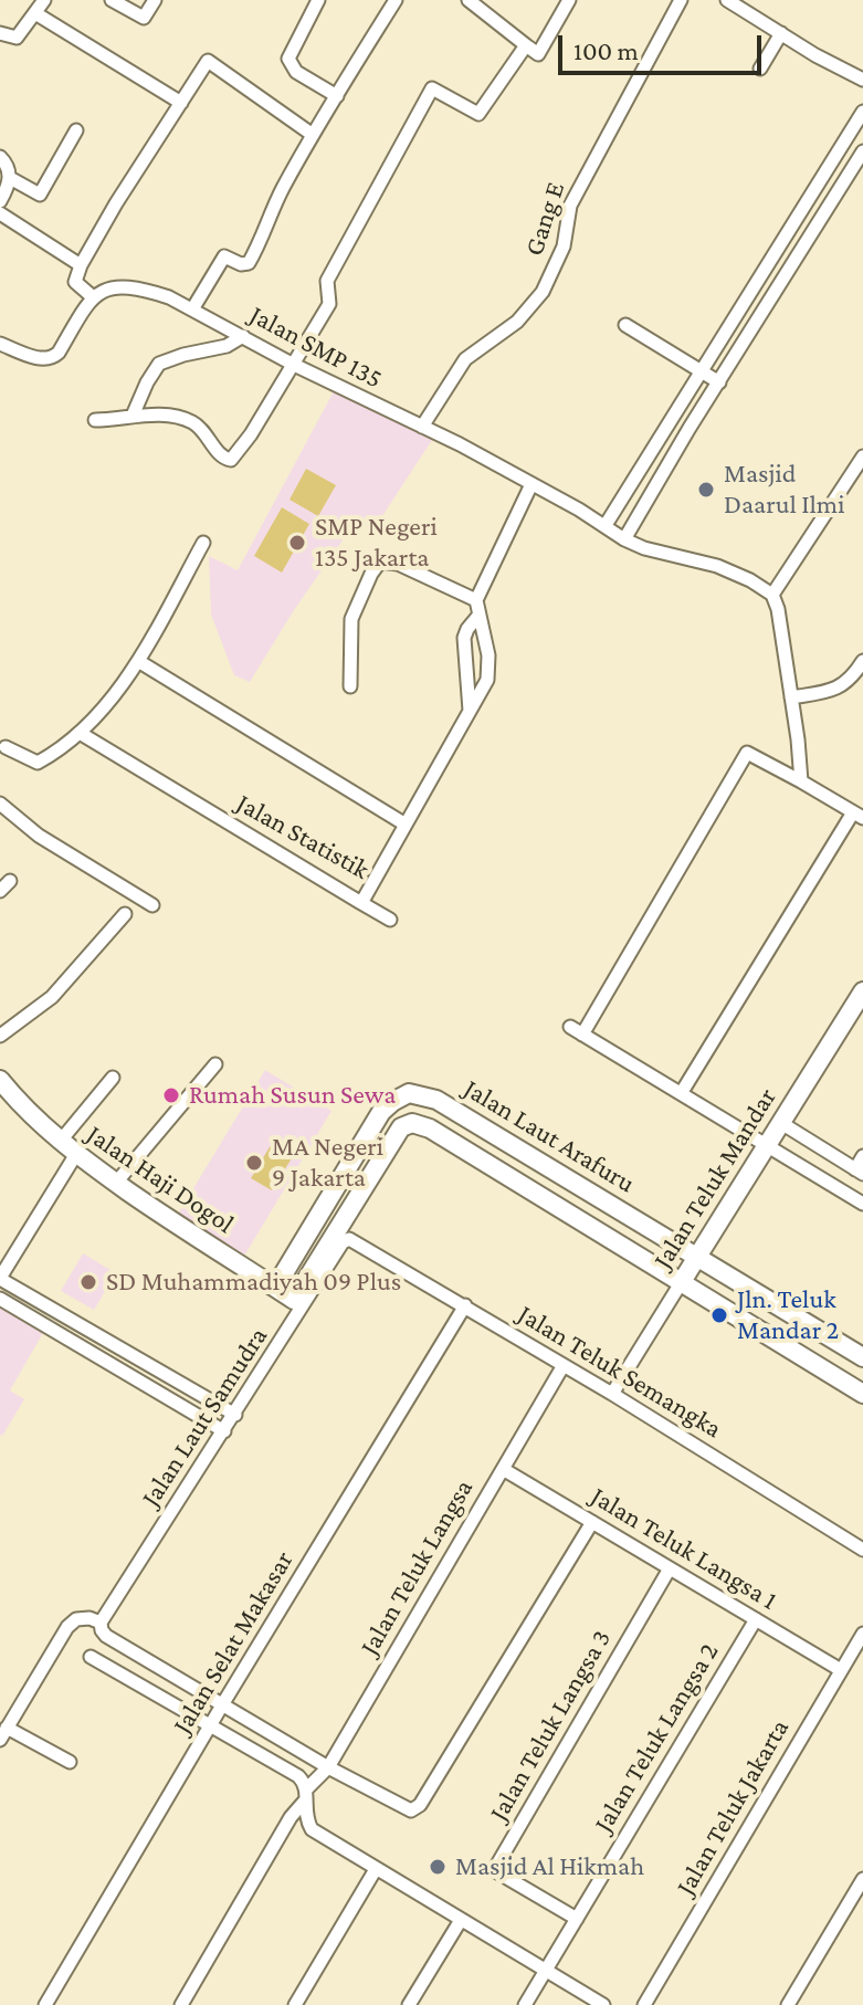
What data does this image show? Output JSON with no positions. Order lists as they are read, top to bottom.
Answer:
{
  "streets": {
    "street": [
      "Gang E",
      "Jalan SMP 135",
      "Jalan Statistik",
      "Jalan Laut Arafuru",
      "Jalan Teluk Mandar",
      "Jalan Haji Dogol",
      "Jalan Teluk Semangka",
      "Jalan Laut Samudra",
      "Jalan Teluk Langsa 1",
      "Jalan Teluk Langsa",
      "Jalan Selat Makasar",
      "Jalan Teluk Langsa 3",
      "Jalan Teluk Langsa 2",
      "Jalan Teluk Jakarta"
    ]
  },
  "crossings": [
    ["Gang E", "Jalan SMP 135"],
    ["Jalan Laut Arafuru", "Jalan Teluk Mandar"],
    ["Jalan Laut Arafuru", "Jalan Haji Dogol"],
    ["Jalan Laut Arafuru", "Jalan Laut Samudra"],
    ["Jalan Teluk Mandar", "Jalan Teluk Semangka"],
    ["Jalan Haji Dogol", "Jalan Laut Samudra"],
    ["Jalan Teluk Semangka", "Jalan Laut Samudra"],
    ["Jalan Teluk Semangka", "Jalan Teluk Langsa"],
    ["Jalan Teluk Semangka", "Jalan Selat Makasar"],
    ["Jalan Teluk Langsa 1", "Jalan Teluk Langsa"],
    ["Jalan Teluk Langsa 1", "Jalan Teluk Langsa 3"],
    ["Jalan Teluk Langsa 1", "Jalan Teluk Langsa 2"],
    ["Jalan Teluk Langsa 1", "Jalan Teluk Jakarta"],
    ["Jalan Teluk Langsa 3", "Jalan Teluk Langsa 2"]
  ],
  "places": [
    "Masjid Daarul Ilmi",
    "SMP Negeri 135 Jakarta",
    "Rumah Susun Sewa",
    "MA Negeri 9 Jakarta",
    "SD Muhammadiyah 09 Plus",
    "Jln. Teluk Mandar 2",
    "Masjid Al Hikmah"
  ],
  "scale_bar": "100 m"
}
